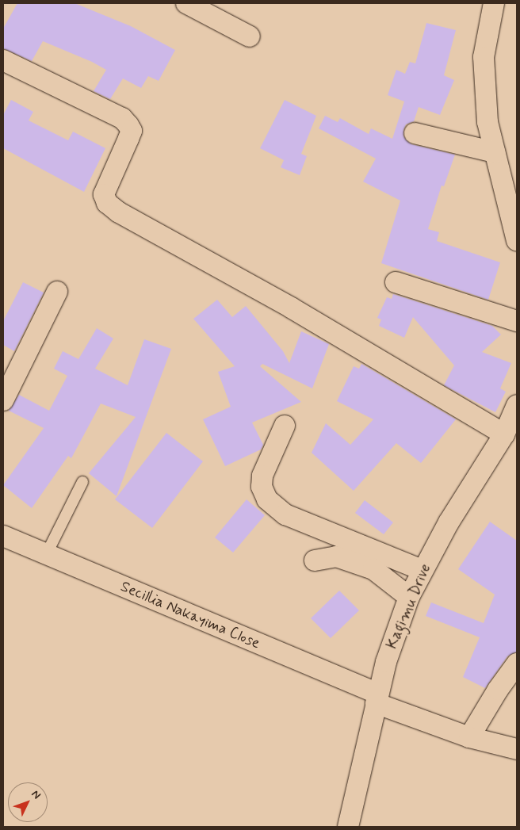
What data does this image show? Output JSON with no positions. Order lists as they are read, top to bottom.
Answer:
{
  "streets": {
    "street": ["Kagimu Drive", "Secillia Nakayima Close"]
  },
  "crossings": [
    ["Kagimu Drive", "Secillia Nakayima Close"]
  ],
  "north": "top right"
}
